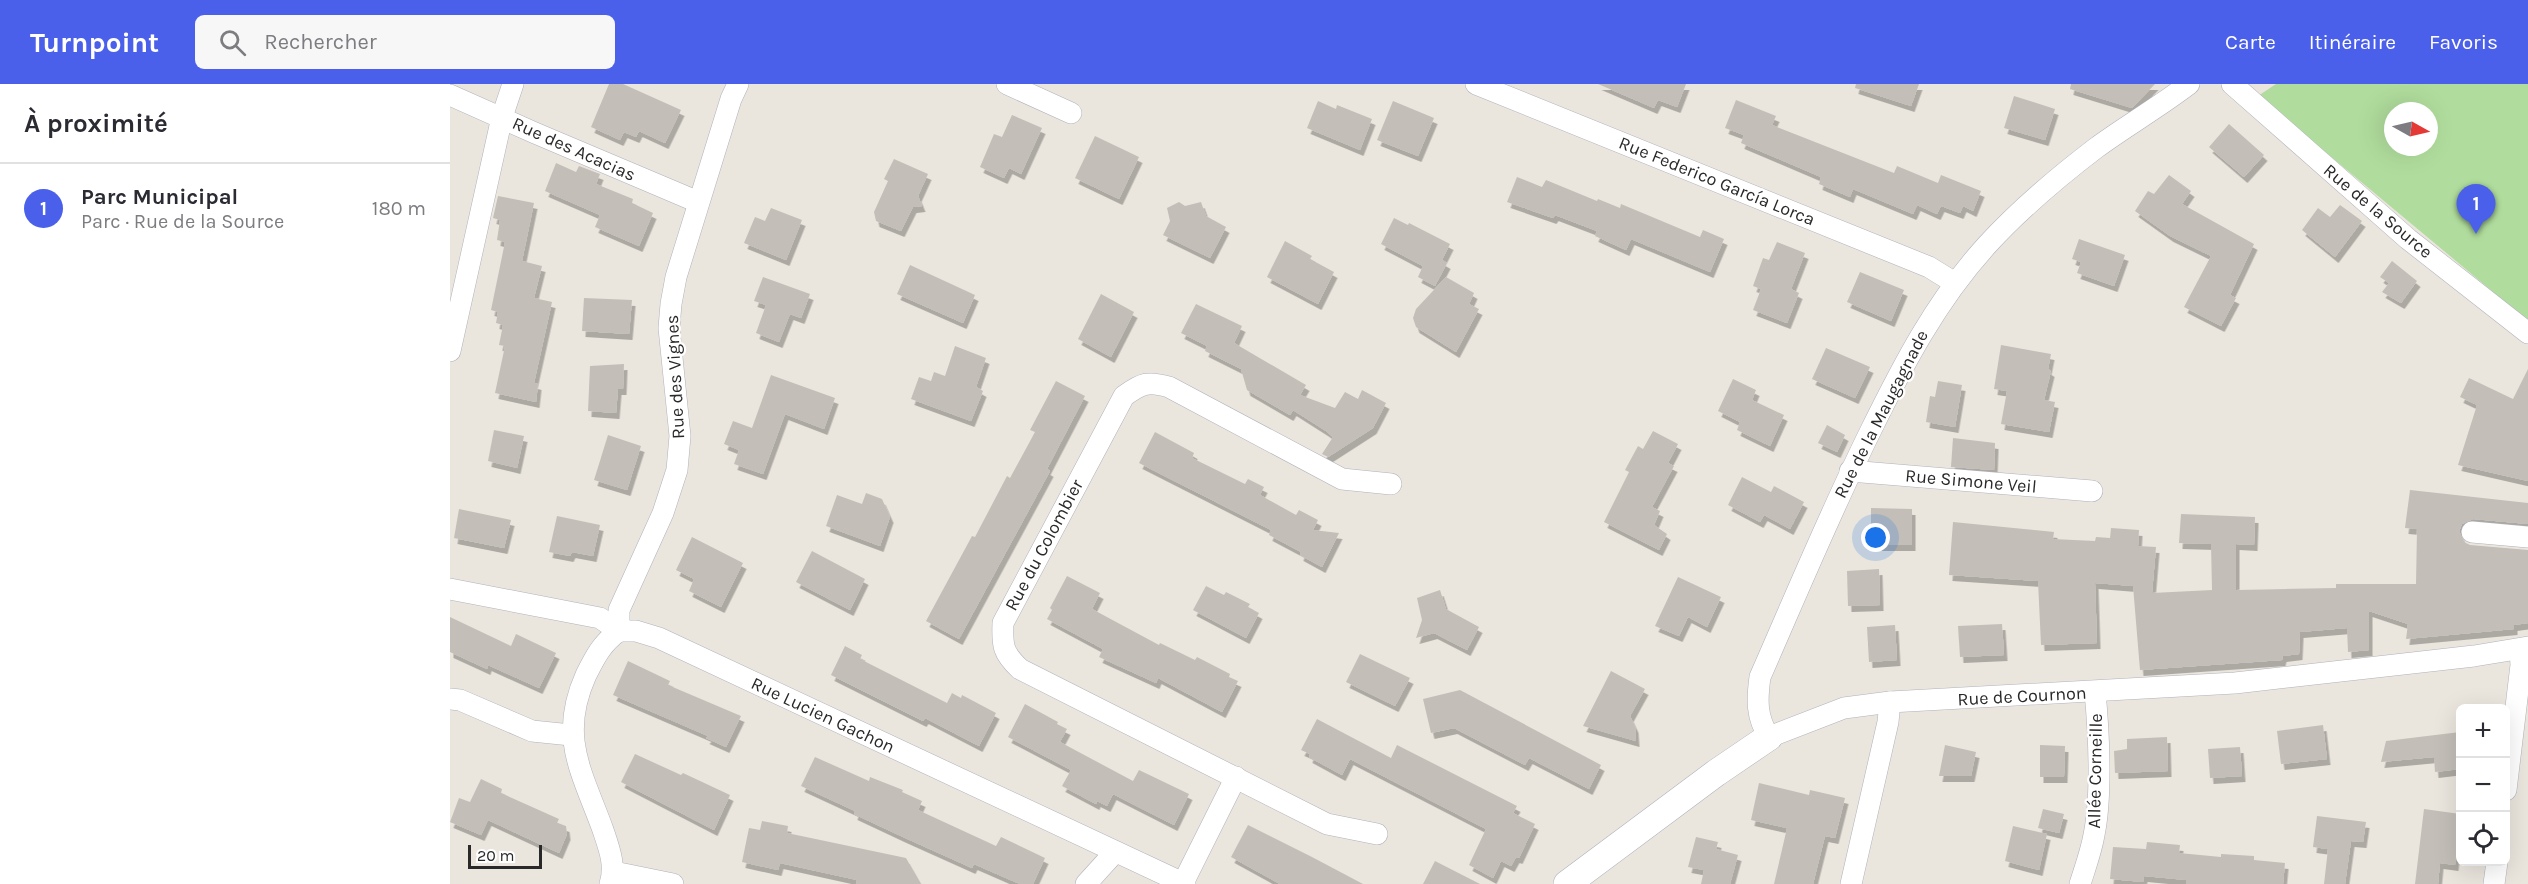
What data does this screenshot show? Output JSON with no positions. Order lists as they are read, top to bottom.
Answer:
{
  "streets": {
    "street": [
      "Rue des Acacias",
      "Rue Federico García Lorca",
      "Rue de la Source",
      "Rue des Vignes",
      "Rue de la Maugagnade",
      "Rue Simone Veil",
      "Rue du Colombier",
      "Rue de Cournon",
      "Rue Lucien Gachon",
      "Allée Corneille"
    ]
  },
  "crossings": [
    ["Rue des Acacias", "Rue des Vignes"],
    ["Rue Federico García Lorca", "Rue de la Maugagnade"],
    ["Rue des Vignes", "Rue Lucien Gachon"],
    ["Rue de la Maugagnade", "Rue Simone Veil"],
    ["Rue de la Maugagnade", "Rue de Cournon"],
    ["Rue de Cournon", "Allée Corneille"]
  ],
  "scale_bar": "20 m",
  "north": "right",
  "page": {
    "header": "Turnpoint",
    "search": "Rechercher",
    "nav": ["Carte", "Itinéraire", "Favoris"],
    "heading": "À proximité",
    "list": [
      {
        "mark": "1",
        "name": "Parc Municipal",
        "note": "Parc · Rue de la Source",
        "value": "180 m"
      }
    ],
    "pins": "1",
    "map_buttons": ["+", "−"],
    "scale": "20 m"
  }
}
